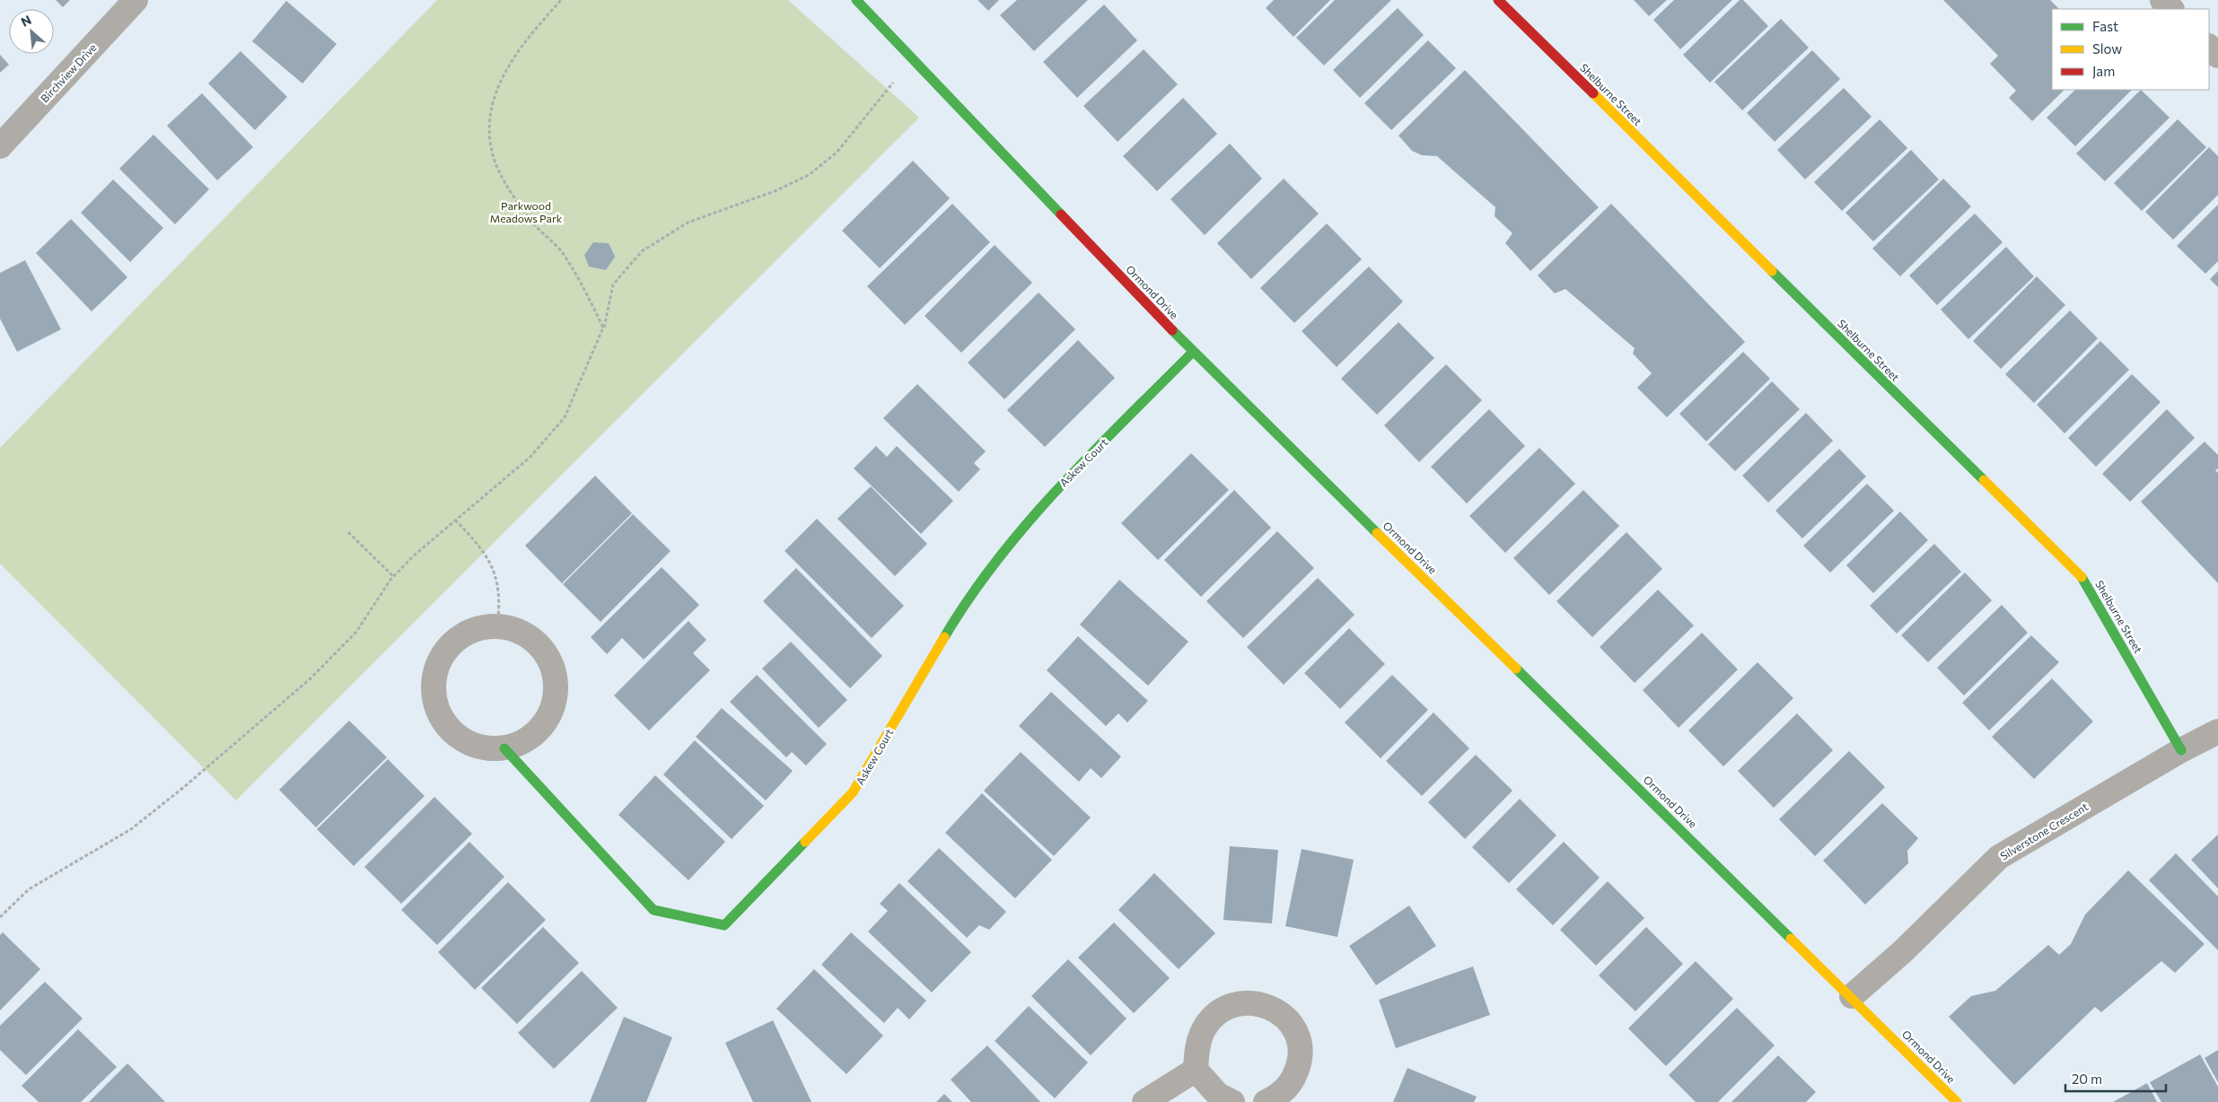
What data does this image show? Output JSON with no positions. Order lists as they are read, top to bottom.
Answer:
{
  "streets": {
    "street": [
      "Birchview Drive",
      "Shelburne Street",
      "Ormond Drive",
      "Askew Court",
      "Silverstone Crescent"
    ]
  },
  "crossings": [
    ["Shelburne Street", "Silverstone Crescent"],
    ["Ormond Drive", "Askew Court"],
    ["Ormond Drive", "Silverstone Crescent"]
  ],
  "parks": ["Parkwood Meadows Park"],
  "legend": ["Fast", "Slow", "Jam"],
  "scale_bar": "20 m",
  "north": "top left"
}
